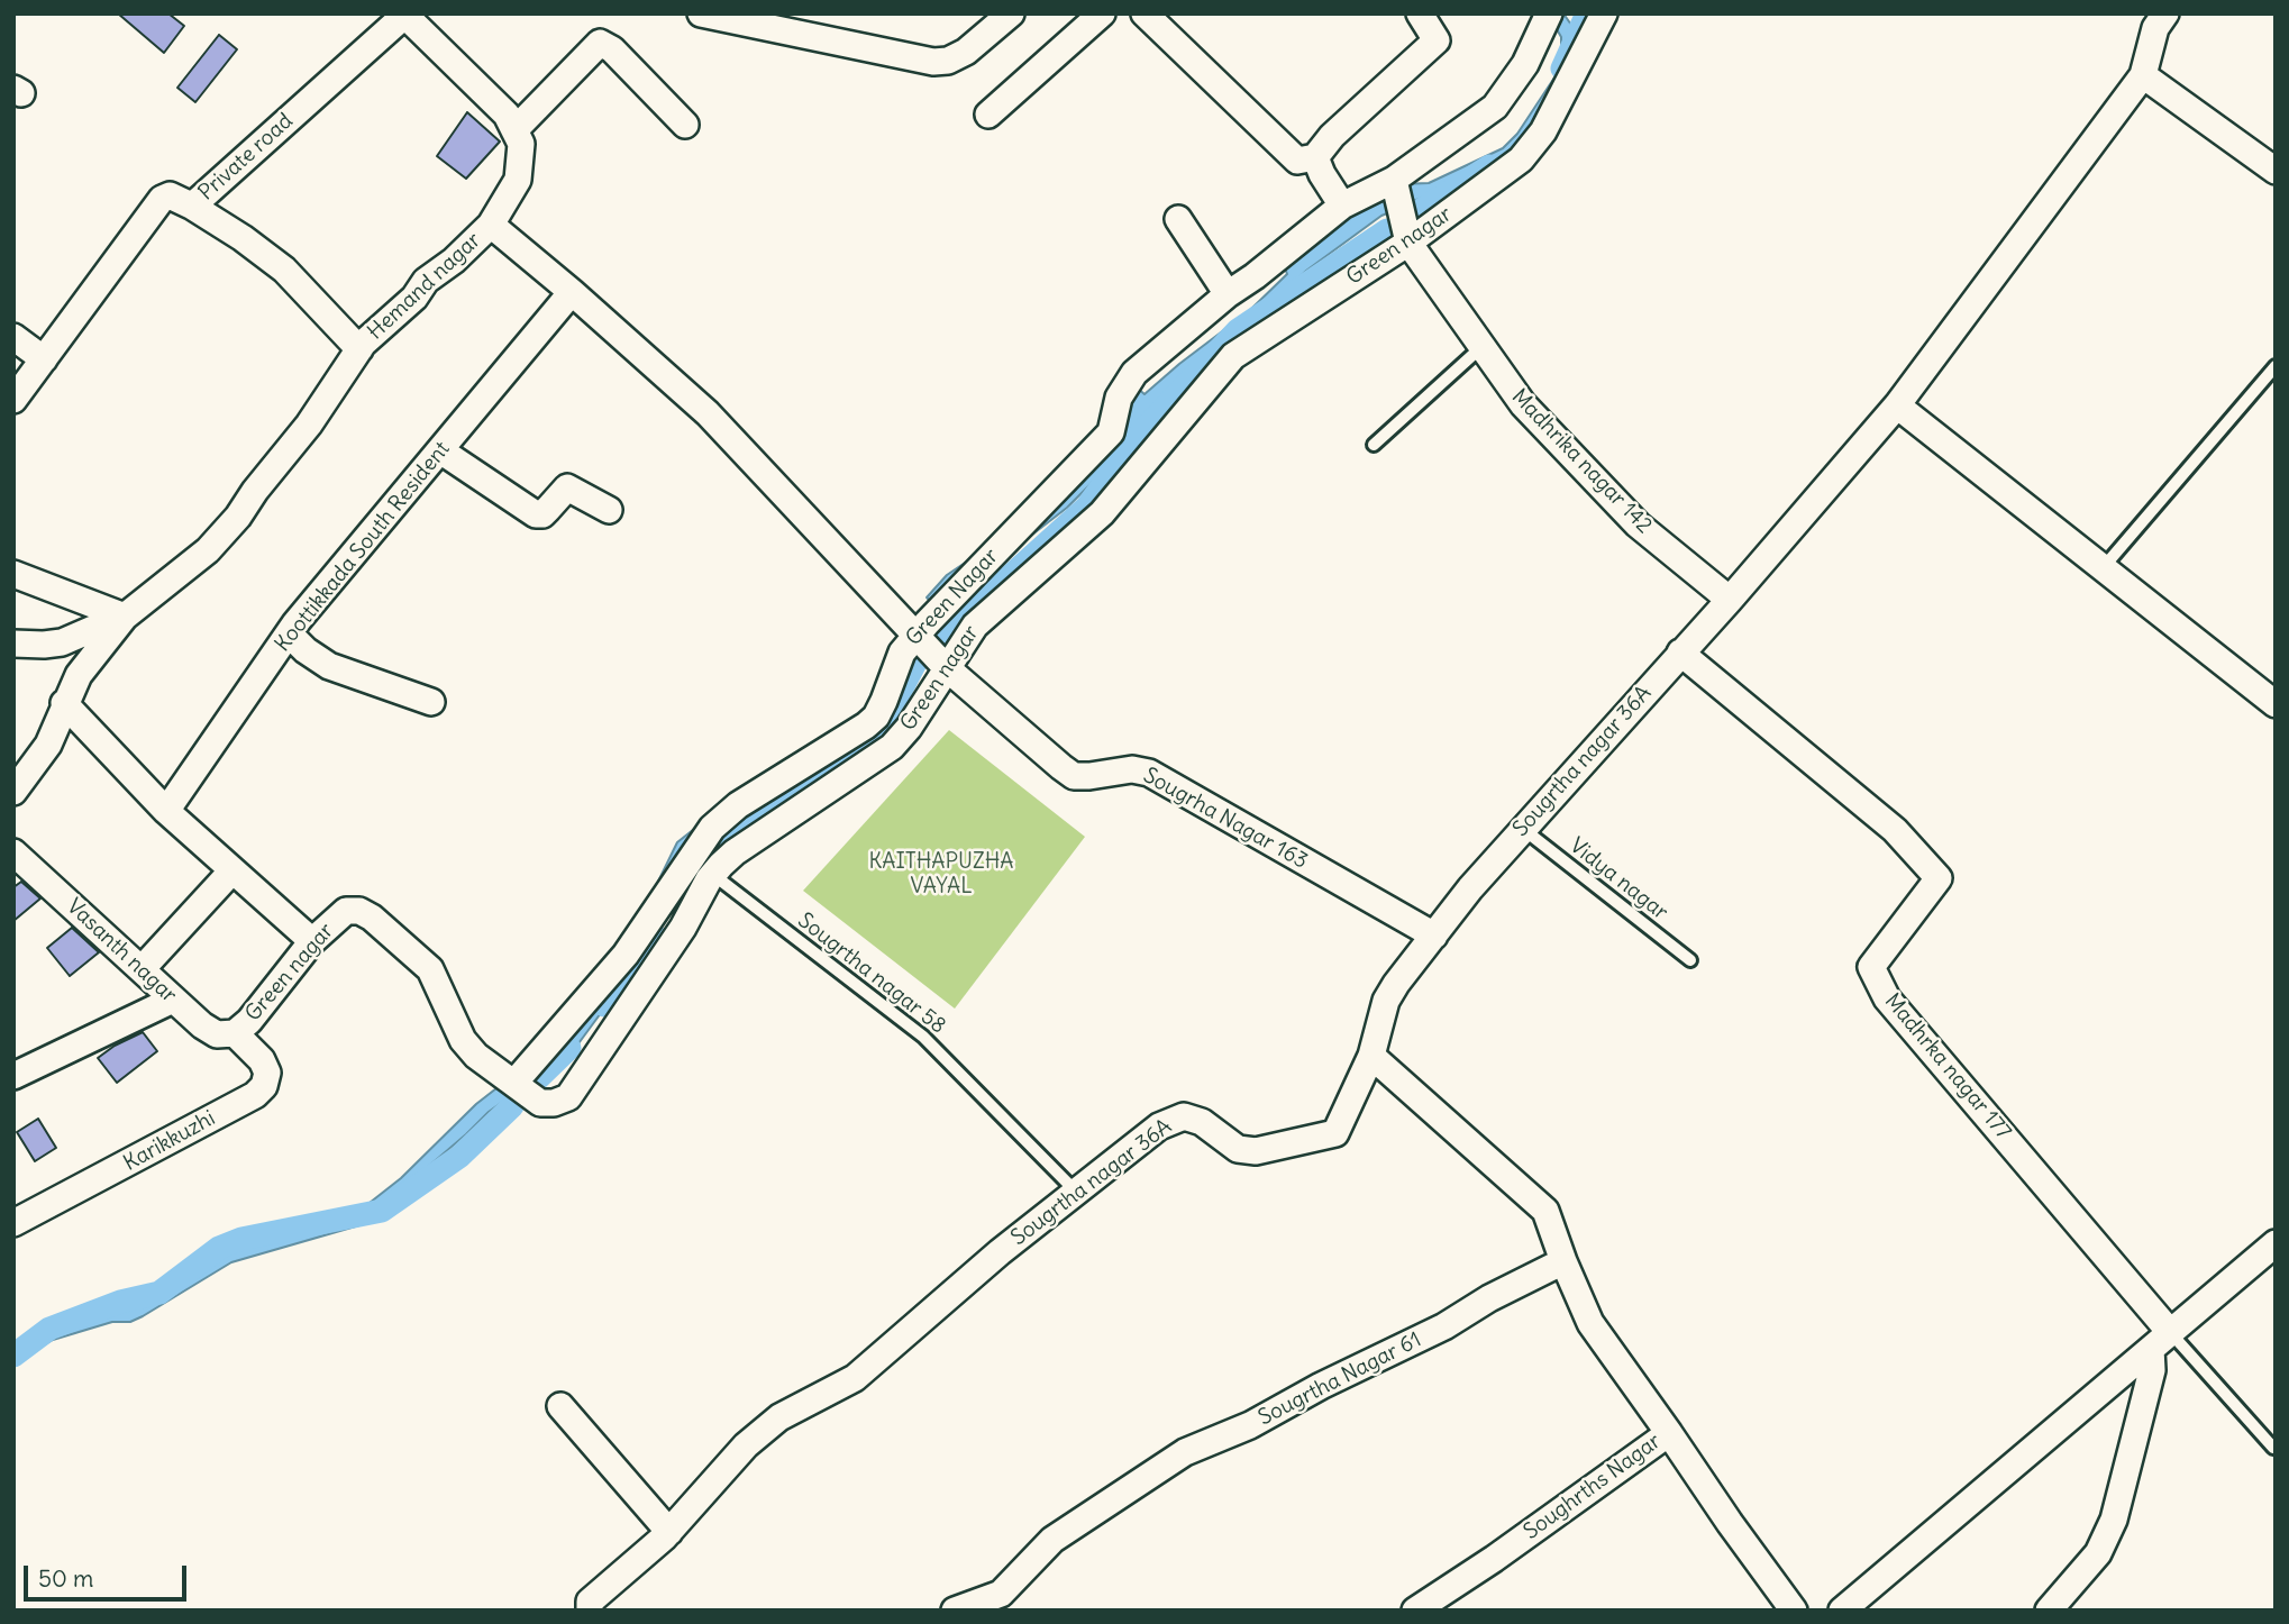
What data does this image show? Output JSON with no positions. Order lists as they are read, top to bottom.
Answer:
{
  "streets": {
    "street": [
      "Private road",
      "Green nagar",
      "Hemand nagar",
      "Madhrika nagar 142",
      "Koottikkada South Resident",
      "Green Nagar",
      "Sougrtha nagar 36A",
      "Sougrha Nagar 163",
      "Vasanth nagar",
      "Madhrka nagar 177",
      "Karikkuzhi",
      "Sougrtha Nagar 61",
      "Soughrths Nagar"
    ],
    "lane": ["Vidya nagar", "Sougrtha nagar 58"]
  },
  "crossings": [
    ["Private road", "Hemand nagar"],
    ["Green nagar", "Madhrika nagar 142"],
    ["Green nagar", "Green Nagar"],
    ["Green nagar", "Sougrha Nagar 163"],
    ["Green nagar", "Vasanth nagar"],
    ["Green nagar", "Sougrtha nagar 58"],
    ["Green nagar", "Karikkuzhi"],
    ["Hemand nagar", "Sougrha Nagar 163"],
    ["Madhrika nagar 142", "Green Nagar"],
    ["Madhrika nagar 142", "Sougrtha nagar 36A"],
    ["Koottikkada South Resident", "Sougrha Nagar 163"],
    ["Green Nagar", "Sougrha Nagar 163"],
    ["Sougrtha nagar 36A", "Sougrha Nagar 163"],
    ["Sougrtha nagar 36A", "Vidya nagar"],
    ["Sougrtha nagar 36A", "Sougrtha nagar 58"],
    ["Sougrtha nagar 36A", "Madhrka nagar 177"],
    ["Vasanth nagar", "Karikkuzhi"]
  ],
  "parks": ["KAITHAPUZHA VAYAL"],
  "scale_bar": "50 m"
}
